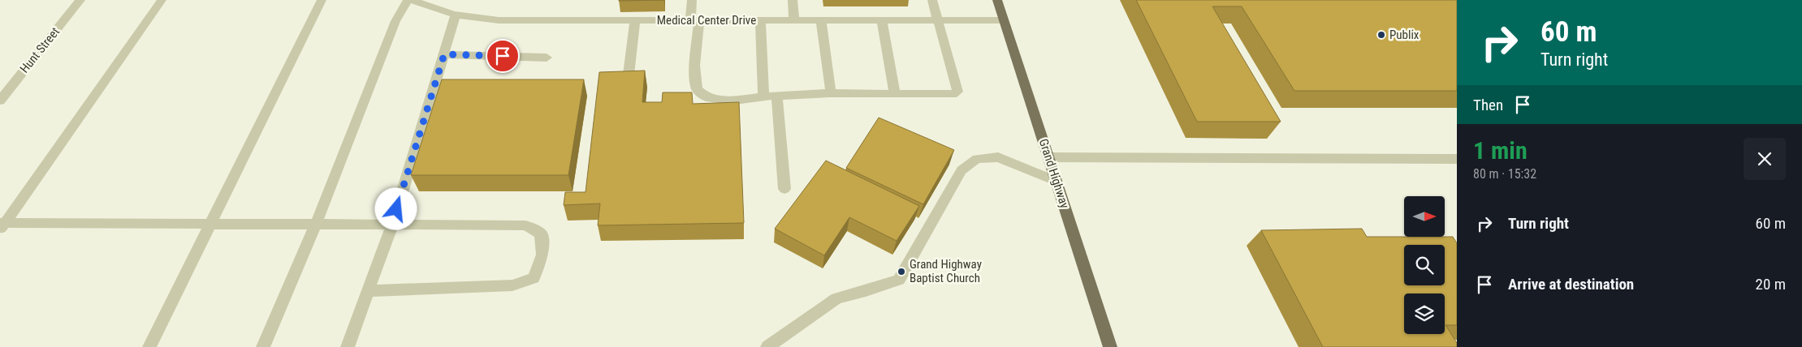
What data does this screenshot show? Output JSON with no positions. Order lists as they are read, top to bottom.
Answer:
{
  "streets": {
    "main road": ["Grand Highway"],
    "street": ["Medical Center Drive", "Hunt Street"]
  },
  "crossings": [
    ["Medical Center Drive", "Grand Highway"]
  ],
  "places": ["Publix", "Grand Highway Baptist Church"],
  "north": "right",
  "page": {
    "turn": ["60 m", "Turn right"],
    "then": "Then",
    "heading": ["1 min", "80 m · 15:32"],
    "list": [
      {
        "name": "Turn right",
        "value": "60 m"
      },
      {
        "name": "Arrive at destination",
        "value": "20 m"
      }
    ]
  }
}
